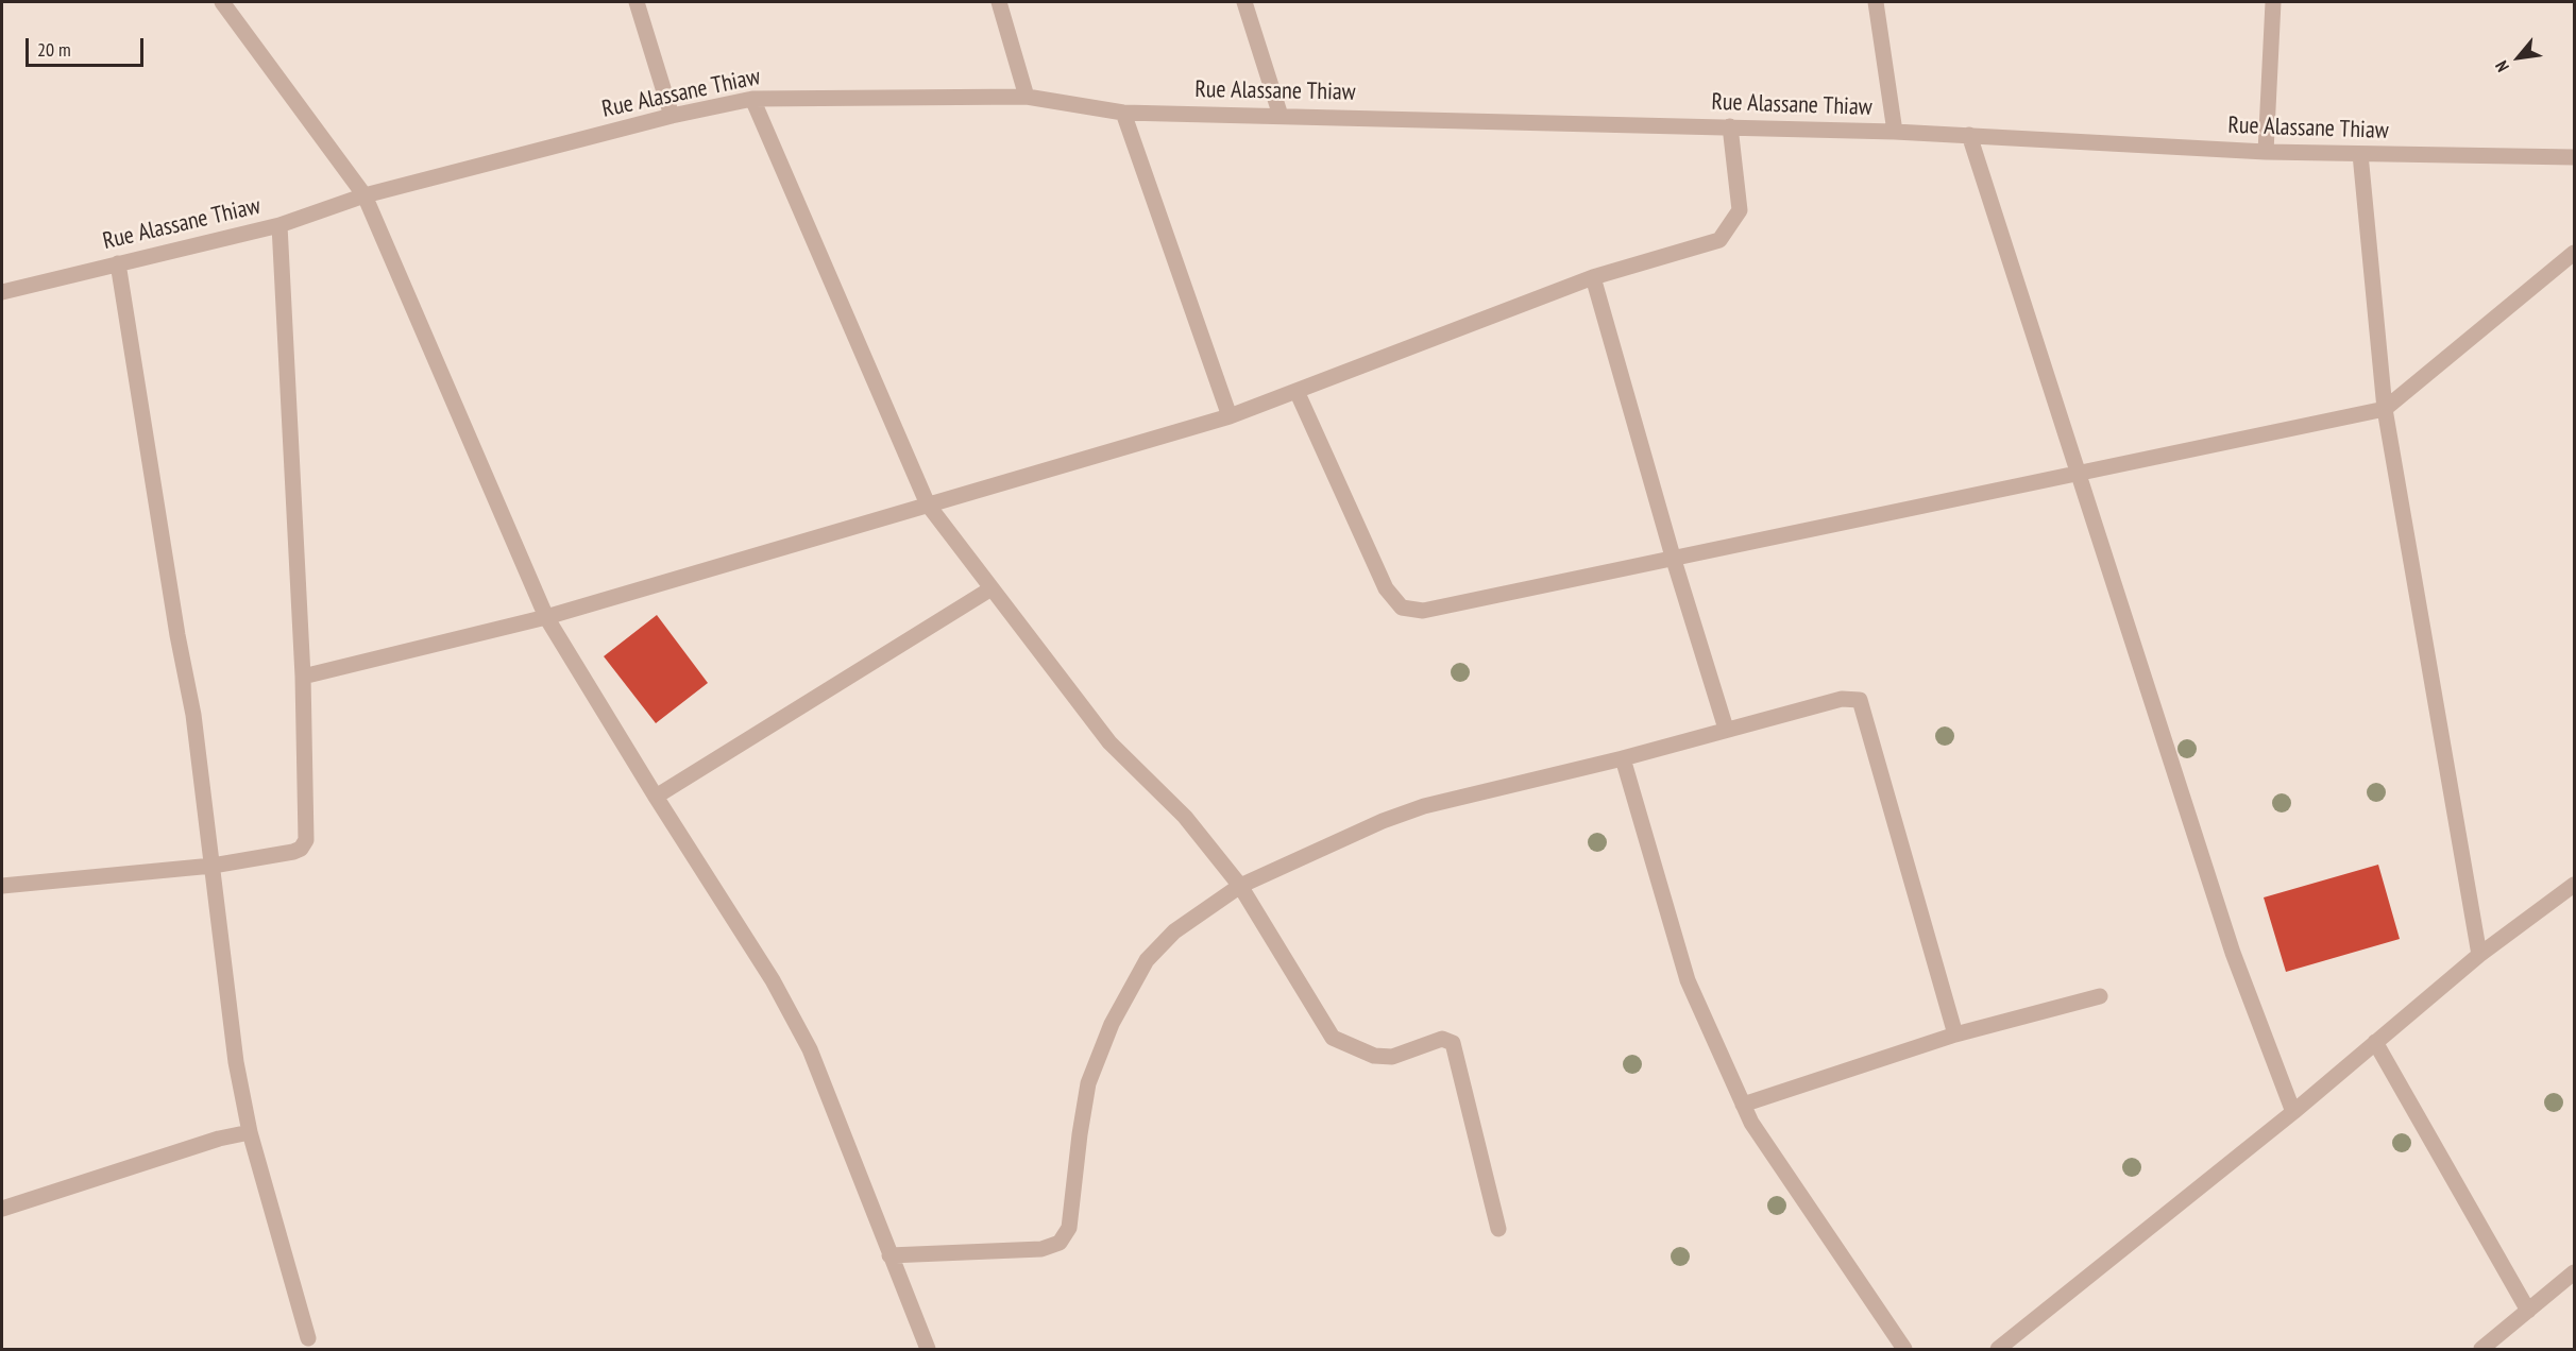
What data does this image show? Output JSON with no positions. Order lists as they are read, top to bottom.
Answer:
{
  "streets": {
    "street": ["Rue Alassane Thiaw"]
  },
  "scale_bar": "20 m",
  "north": "bottom left"
}
